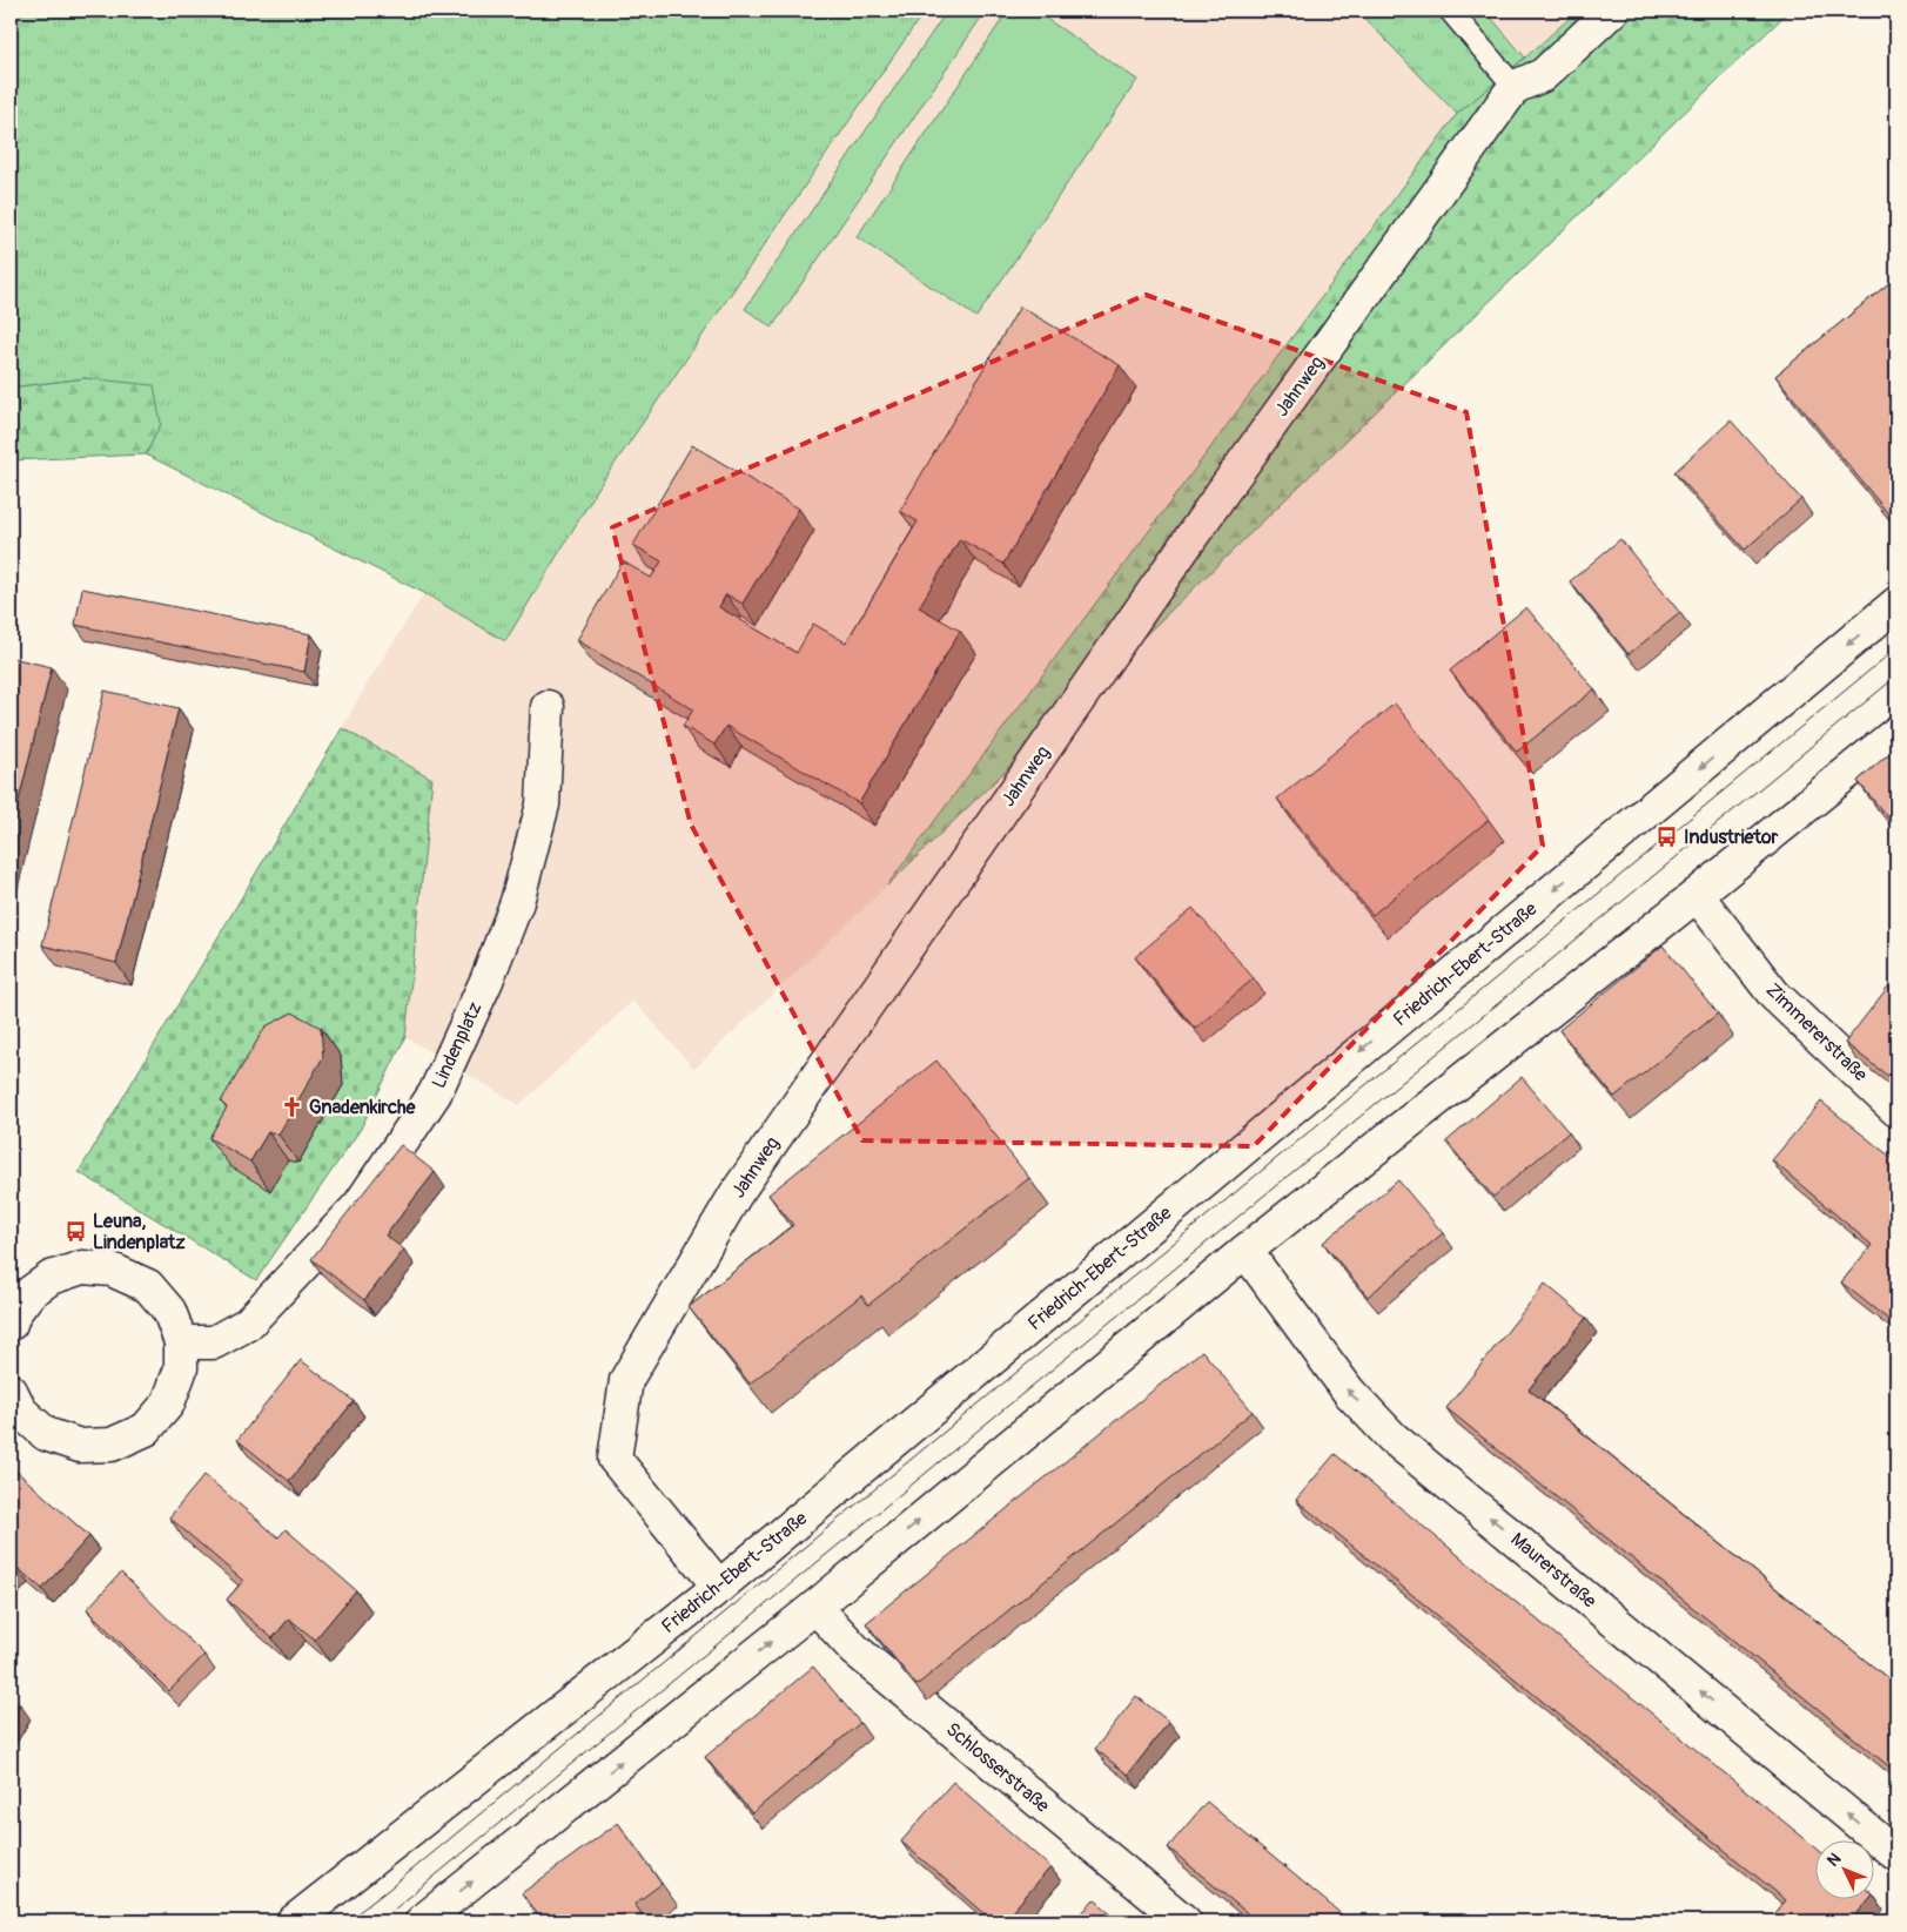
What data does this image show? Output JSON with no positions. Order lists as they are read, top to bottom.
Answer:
{
  "streets": {
    "street": [
      "Jahnweg",
      "Friedrich-Ebert-Straße",
      "Zimmererstraße",
      "Lindenplatz",
      "Maurerstraße",
      "Schlosserstraße"
    ]
  },
  "crossings": [
    ["Jahnweg", "Friedrich-Ebert-Straße"]
  ],
  "one_way": ["Maurerstraße"],
  "places": {
    "bus stop": ["Industrietor", "Leuna, Lindenplatz"],
    "church": ["Gnadenkirche"]
  },
  "north": "top left"
}
